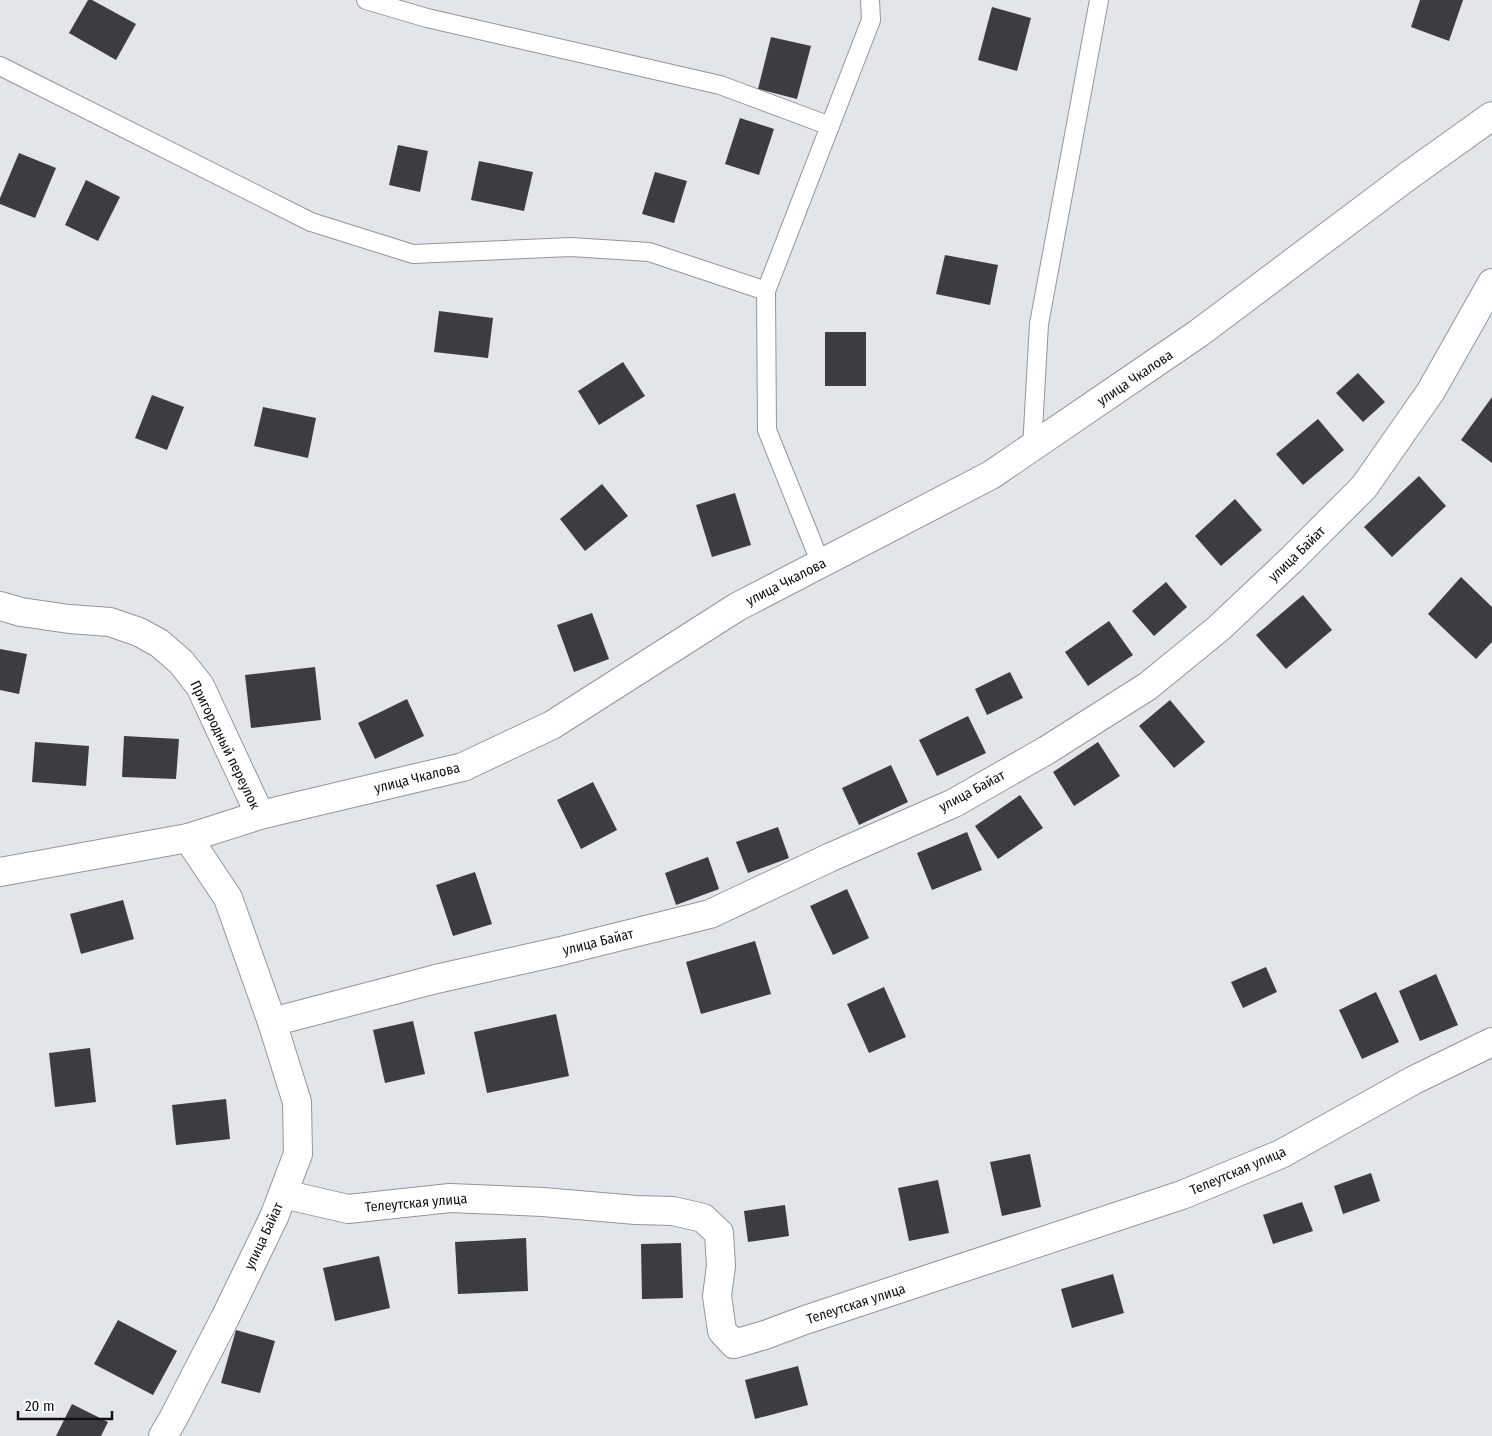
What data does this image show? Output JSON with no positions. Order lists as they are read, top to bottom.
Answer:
{
  "streets": {
    "street": [
      "улица Чкалова",
      "улица Байат",
      "Пригородный переулок",
      "Телеутская улица"
    ]
  },
  "crossings": [
    ["улица Чкалова", "улица Байат"],
    ["улица Чкалова", "Пригородный переулок"],
    ["улица Байат", "Телеутская улица"]
  ],
  "scale_bar": "20 m"
}
